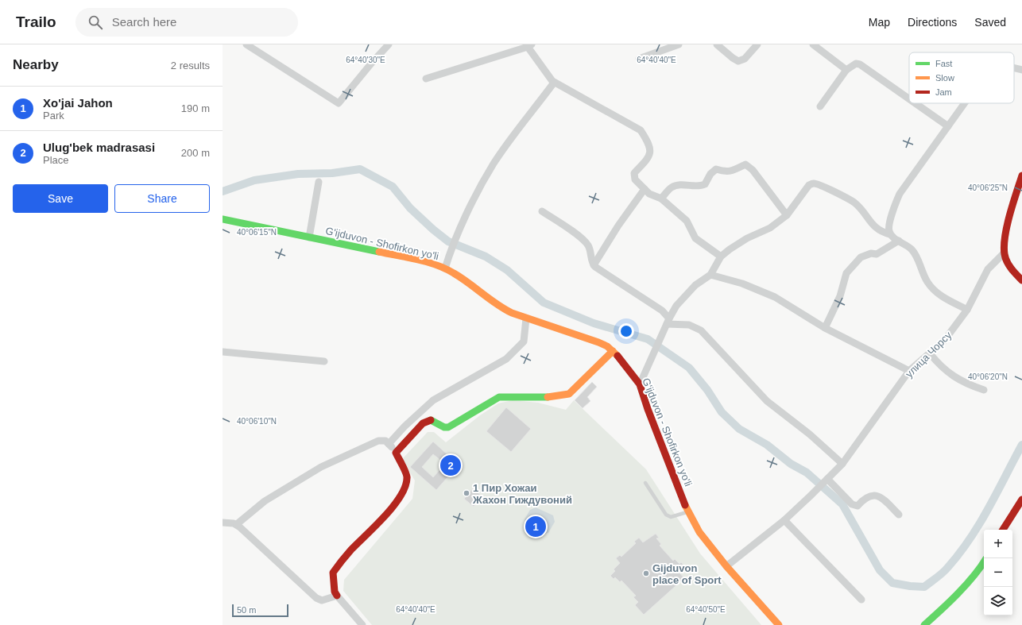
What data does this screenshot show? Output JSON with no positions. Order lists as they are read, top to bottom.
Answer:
{
  "streets": {
    "main road": ["G'ijduvon - Shofirkon yo'li"],
    "street": ["улица Чорсу"]
  },
  "crossings": [
    ["G'ijduvon - Shofirkon yo'li", "улица Чорсу"]
  ],
  "places": ["1 Пир Хожаи Жахон Гиждувоний", "Gijduvon place of Sport"],
  "legend": ["Fast", "Slow", "Jam"],
  "scale_bar": "50 m",
  "page": {
    "header": "Trailo",
    "search": "Search here",
    "nav": ["Map", "Directions", "Saved"],
    "heading": ["Nearby", "2 results"],
    "list": [
      {
        "mark": "1",
        "name": "Xo'jai Jahon",
        "note": "Park",
        "value": "190 m"
      },
      {
        "mark": "2",
        "name": "Ulug'bek madrasasi",
        "note": "Place",
        "value": "200 m"
      }
    ],
    "buttons": ["Save", "Share"],
    "pins": ["2", "1"],
    "map_buttons": ["+", "−"],
    "scale": "50 m"
  },
  "coordinates": [
    "64°40'30\"E",
    "64°40'40\"E",
    "40°06'25\"N",
    "40°06'15\"N",
    "40°06'20\"N",
    "40°06'10\"N",
    "64°40'50\"E"
  ]
}
